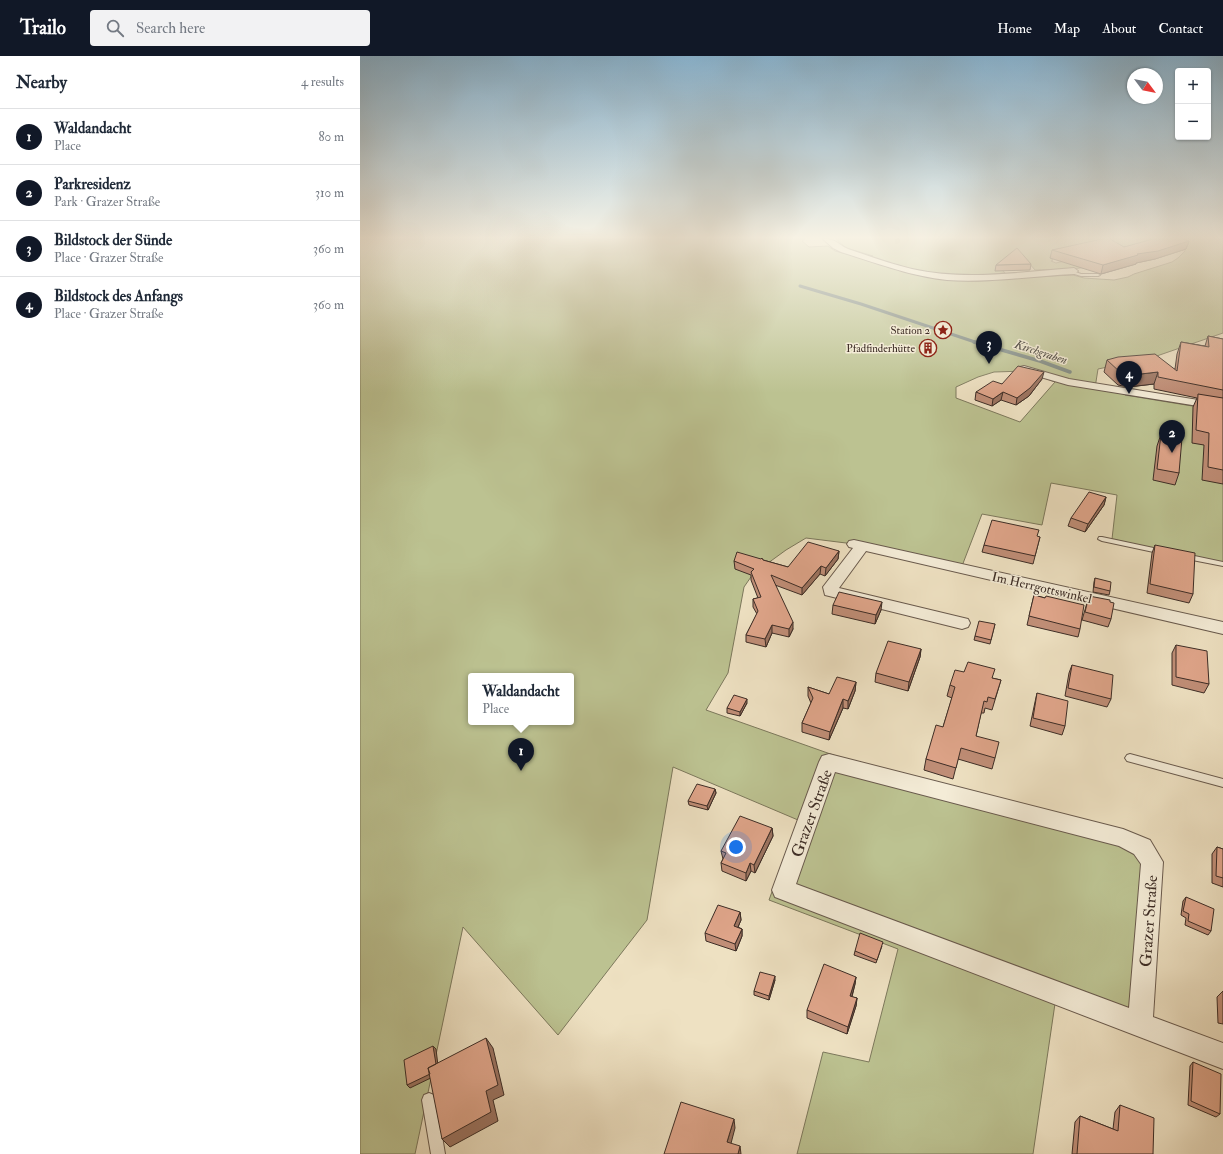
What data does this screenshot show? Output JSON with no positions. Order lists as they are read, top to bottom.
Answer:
{
  "streets": {
    "street": ["Im Herrgottswinkel", "Grazer Straße"]
  },
  "water": ["Kirchgraben"],
  "places": {
    "place": ["Station 2"],
    "building": ["Pfadfinderhütte"]
  },
  "north": "bottom right",
  "page": {
    "header": "Trailo",
    "search": "Search here",
    "nav": [
      "Home",
      "Map",
      "About",
      "Contact"
    ],
    "heading": ["Nearby", "4 results"],
    "map_buttons": ["+", "−"],
    "list": [
      {
        "mark": "1",
        "name": "Waldandacht",
        "note": "Place",
        "value": "80 m"
      },
      {
        "mark": "2",
        "name": "Parkresidenz",
        "note": "Park · Grazer Straße",
        "value": "310 m"
      },
      {
        "mark": "3",
        "name": "Bildstock der Sünde",
        "note": "Place · Grazer Straße",
        "value": "360 m"
      },
      {
        "mark": "4",
        "name": "Bildstock des Anfangs",
        "note": "Place · Grazer Straße",
        "value": "360 m"
      }
    ],
    "pins": [
      "3",
      "4",
      "2",
      "1"
    ],
    "popup": ["Waldandacht", "Place"]
  }
}
